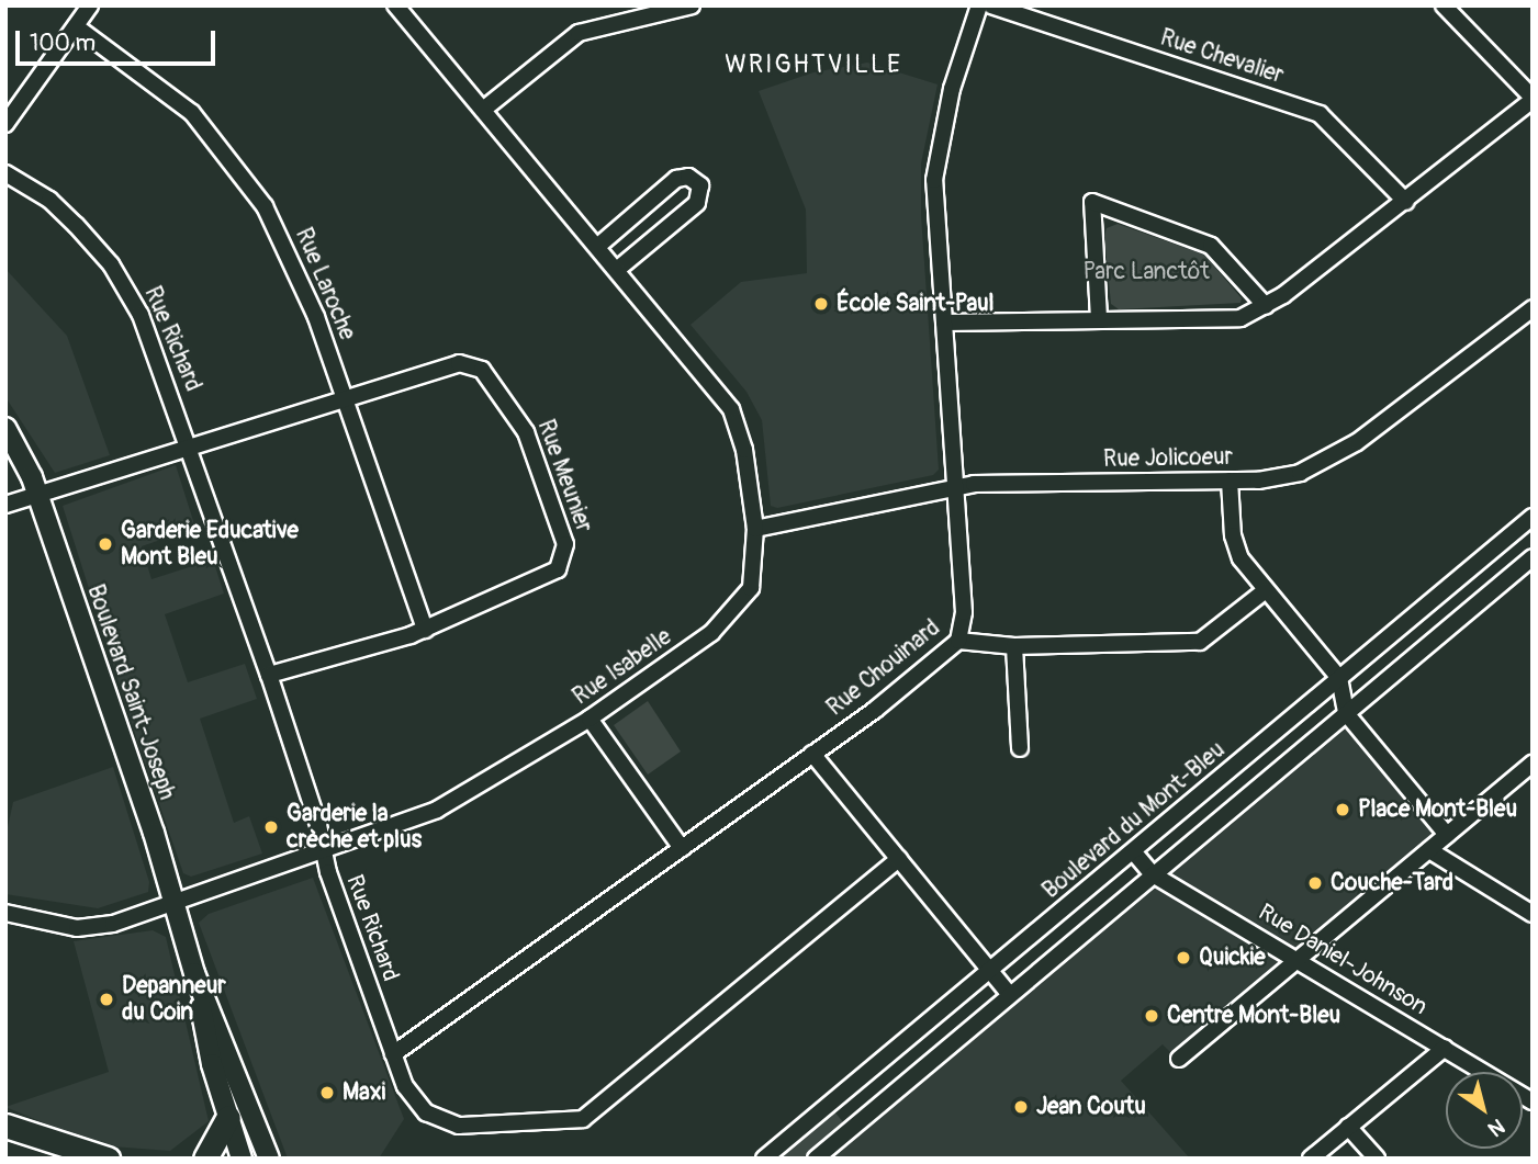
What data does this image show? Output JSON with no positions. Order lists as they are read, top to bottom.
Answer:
{
  "streets": {
    "main road": ["Boulevard Saint-Joseph"],
    "street": [
      "Rue Chevalier",
      "Rue Laroche",
      "Rue Richard",
      "Rue Jolicoeur",
      "Rue Meunier",
      "Rue Isabelle",
      "Rue Chouinard",
      "Boulevard du Mont-Bleu",
      "Rue Daniel-Johnson"
    ]
  },
  "crossings": [
    ["Rue Laroche", "Rue Meunier"],
    ["Rue Richard", "Rue Meunier"],
    ["Rue Richard", "Rue Isabelle"],
    ["Rue Richard", "Rue Chouinard"],
    ["Rue Jolicoeur", "Rue Isabelle"],
    ["Rue Jolicoeur", "Rue Chouinard"],
    ["Rue Meunier", "Boulevard Saint-Joseph"],
    ["Rue Isabelle", "Boulevard Saint-Joseph"],
    ["Boulevard du Mont-Bleu", "Rue Daniel-Johnson"]
  ],
  "districts": ["WRIGHTVILLE"],
  "parks": ["Parc Lanctôt"],
  "places": [
    "École Saint-Paul",
    "Garderie Educative Mont Bleu",
    "Place Mont-Bleu",
    "Garderie la crèche et plus",
    "Couche-Tard",
    "Quickie",
    "Depanneur du Coin",
    "Centre Mont-Bleu",
    "Maxi",
    "Jean Coutu"
  ],
  "scale_bar": "100 m",
  "north": "bottom right"
}
